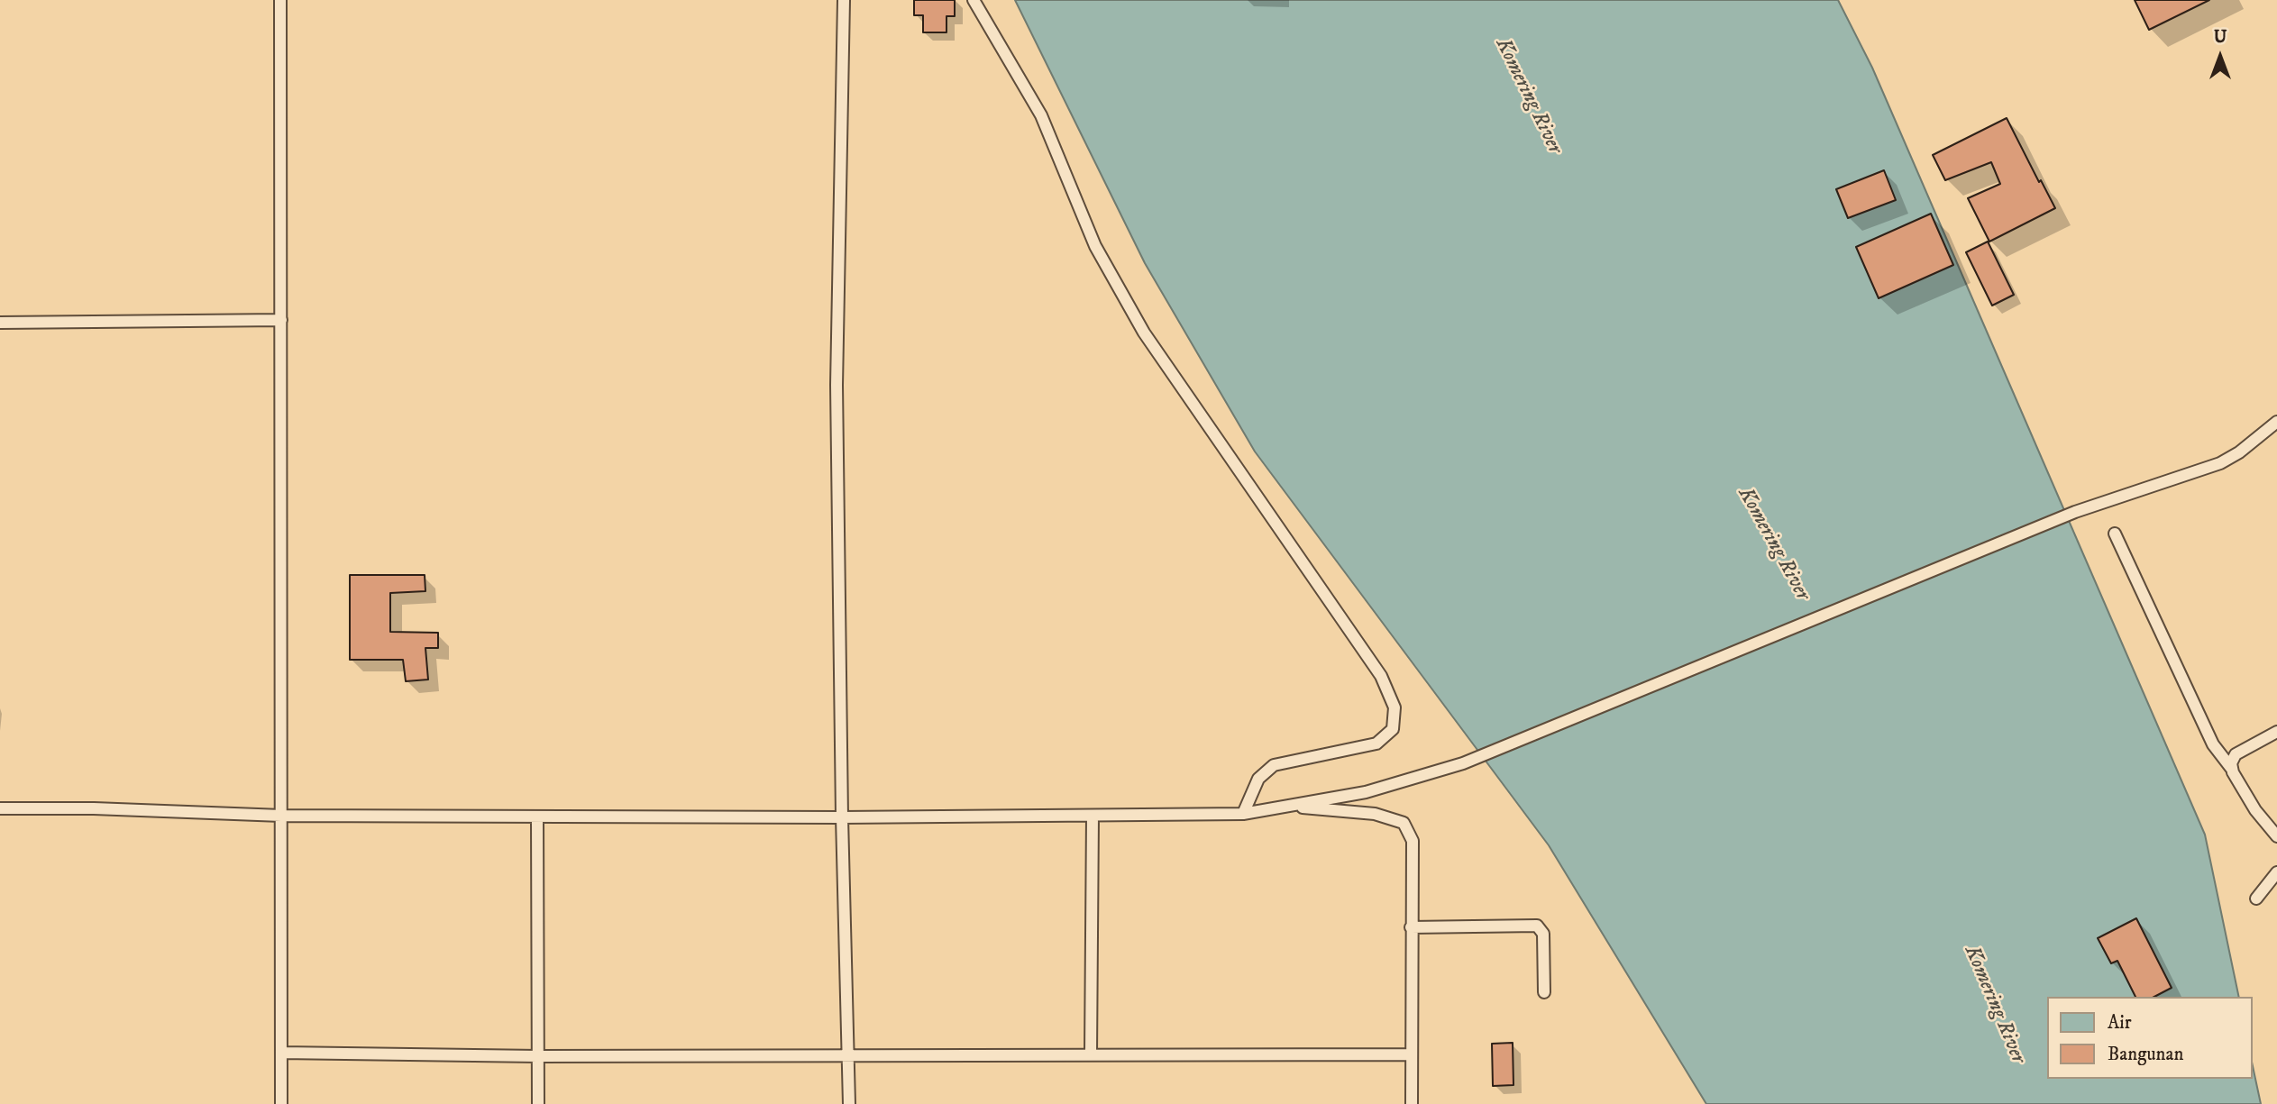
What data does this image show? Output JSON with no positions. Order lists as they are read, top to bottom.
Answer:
{
  "water": ["Komering River"],
  "legend": ["Air", "Bangunan"],
  "north": "top"
}
